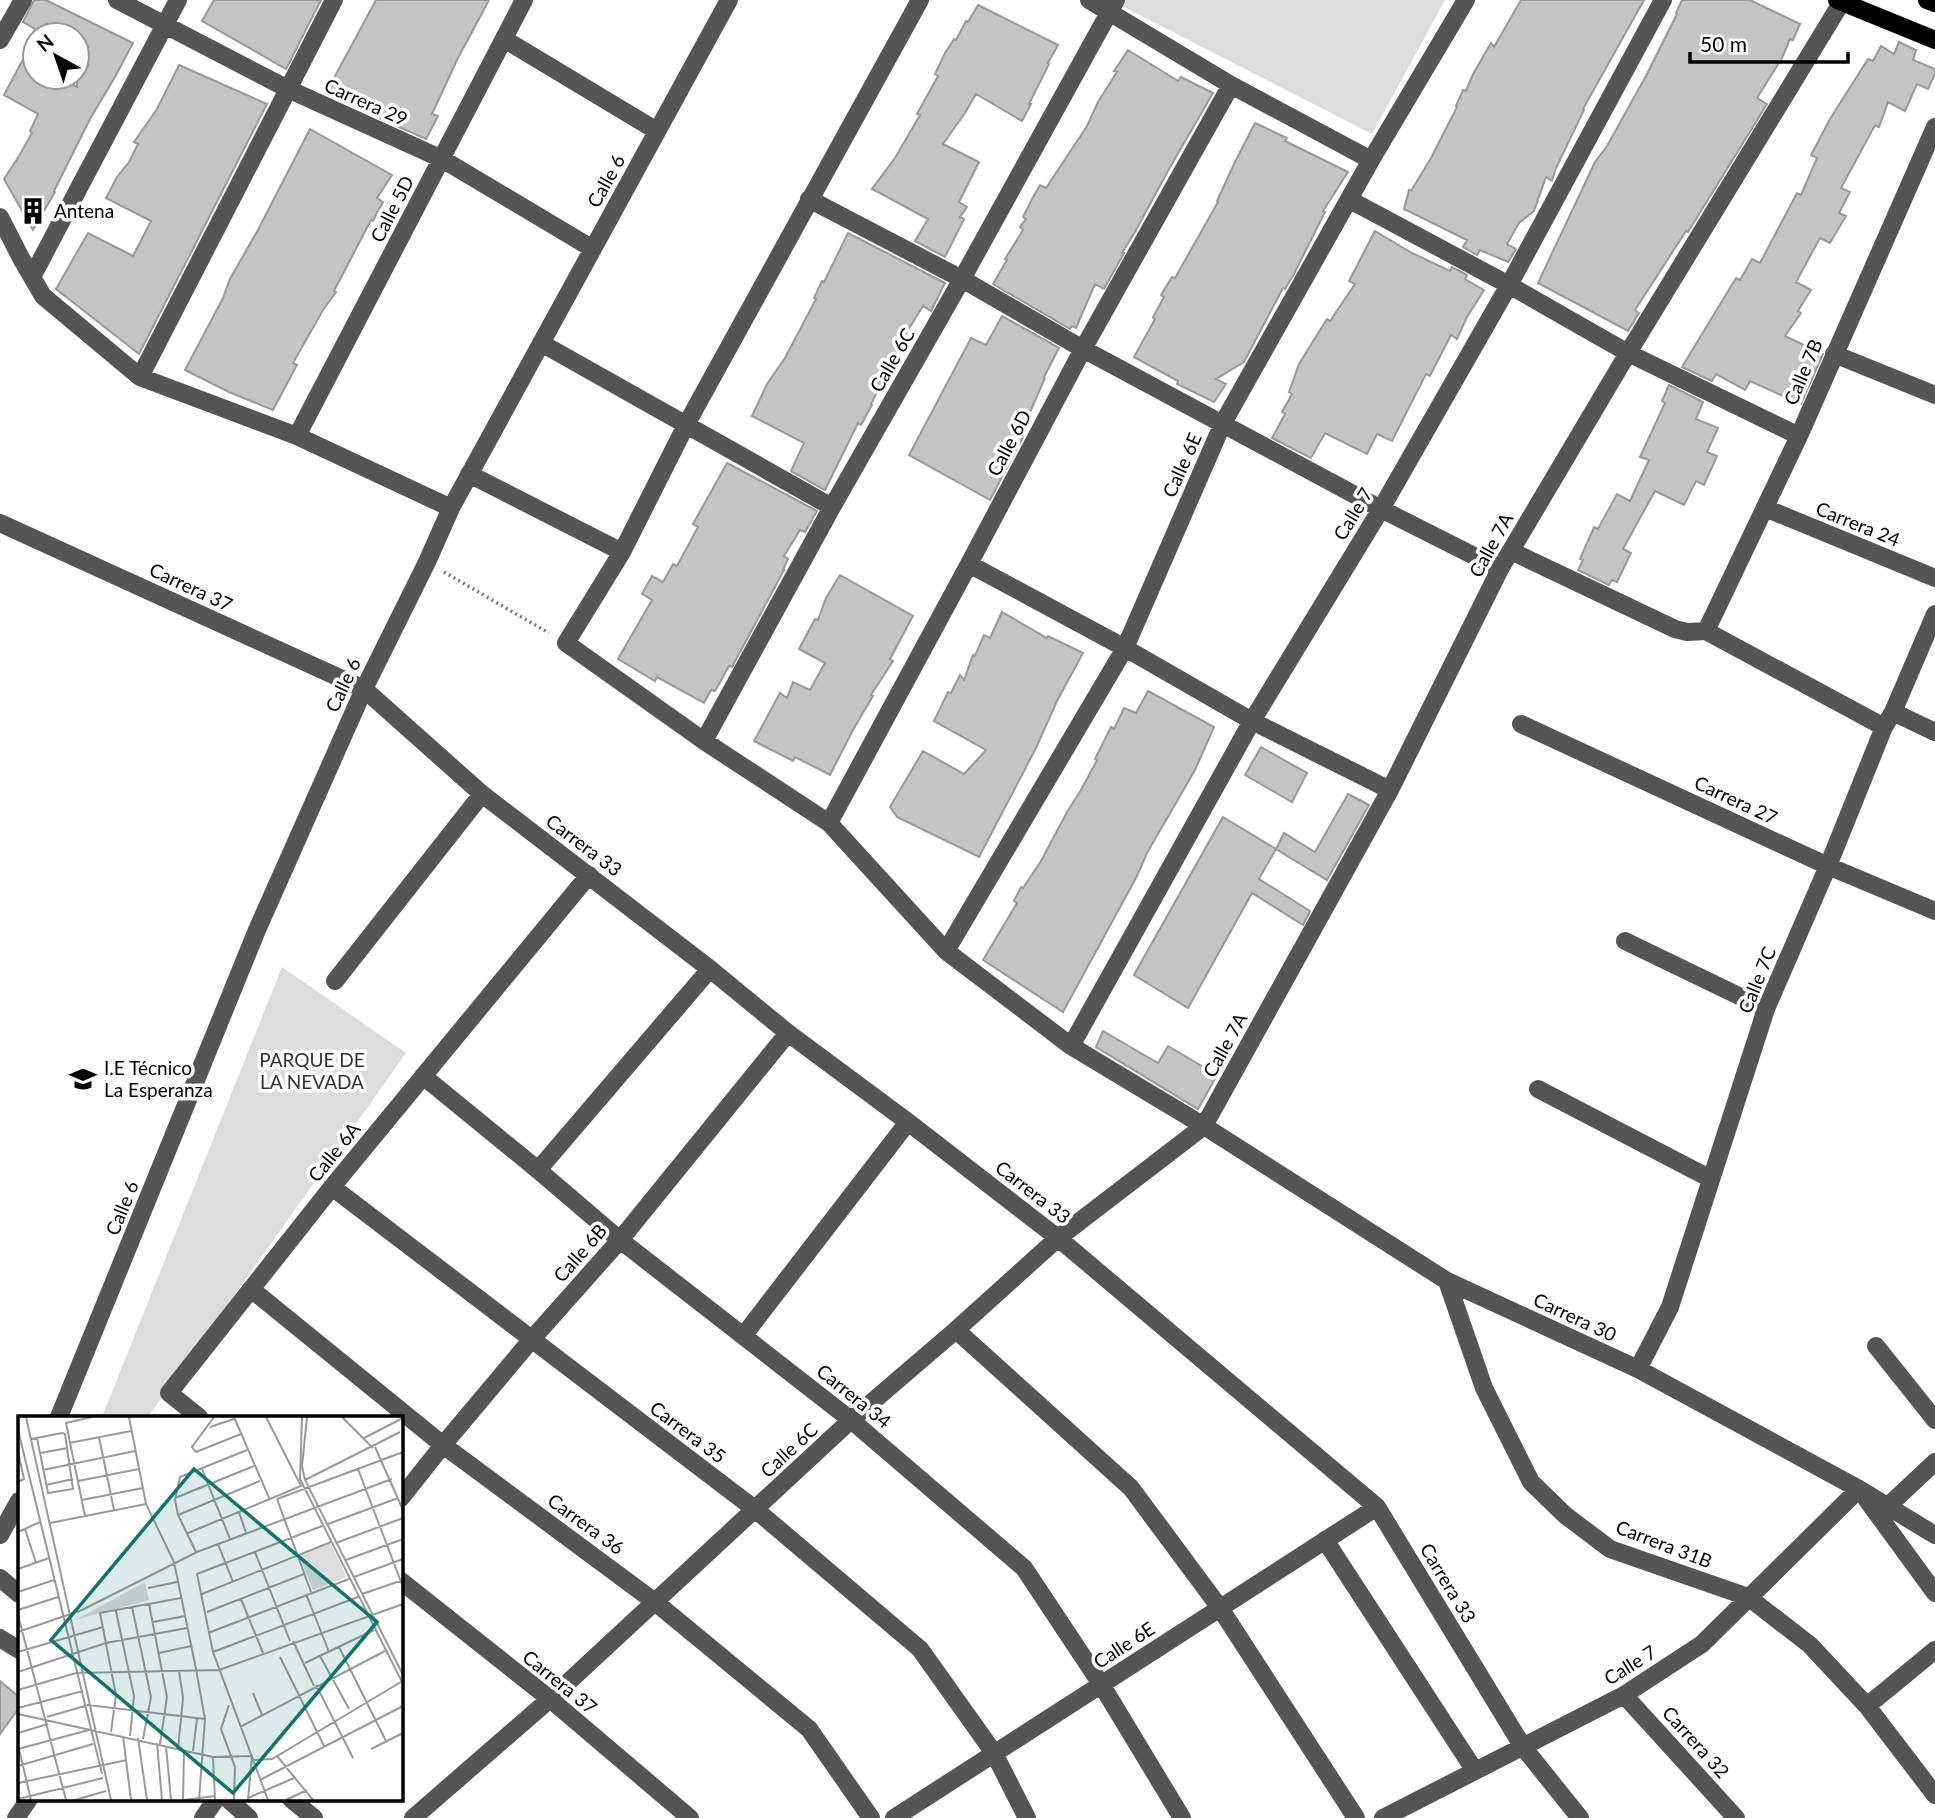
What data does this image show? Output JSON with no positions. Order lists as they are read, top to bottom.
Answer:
{
  "streets": {
    "street": [
      "Carrera 29",
      "Calle 6",
      "Calle 5D",
      "Calle 6C",
      "Calle 7B",
      "Calle 6D",
      "Calle 6E",
      "Calle 7",
      "Carrera 24",
      "Calle 7A",
      "Carrera 37",
      "Carrera 27",
      "Carrera 33",
      "Calle 7C",
      "Calle 6A",
      "Calle 6B",
      "Carrera 30",
      "Carrera 34",
      "Carrera 35",
      "Carrera 36",
      "Carrera 31B",
      "Carrera 32"
    ]
  },
  "crossings": [
    ["Carrera 29", "Calle 6"],
    ["Carrera 29", "Calle 5D"],
    ["Calle 6", "Carrera 37"],
    ["Calle 6", "Carrera 33"],
    ["Calle 6C", "Calle 7A"],
    ["Calle 6C", "Carrera 37"],
    ["Calle 6C", "Carrera 33"],
    ["Calle 6C", "Carrera 30"],
    ["Calle 6C", "Carrera 34"],
    ["Calle 6C", "Carrera 35"],
    ["Calle 6C", "Carrera 36"],
    ["Calle 7B", "Carrera 24"],
    ["Calle 6D", "Carrera 30"],
    ["Calle 6E", "Carrera 33"],
    ["Calle 6E", "Carrera 30"],
    ["Calle 6E", "Carrera 34"],
    ["Calle 6E", "Carrera 35"],
    ["Calle 7", "Carrera 33"],
    ["Calle 7", "Carrera 30"],
    ["Calle 7", "Carrera 31B"],
    ["Calle 7", "Carrera 32"],
    ["Calle 7A", "Carrera 30"],
    ["Carrera 37", "Carrera 33"],
    ["Carrera 27", "Calle 7C"],
    ["Carrera 33", "Calle 6A"],
    ["Carrera 33", "Calle 6B"],
    ["Calle 7C", "Carrera 30"],
    ["Calle 6A", "Carrera 34"],
    ["Calle 6A", "Carrera 35"],
    ["Calle 6A", "Carrera 36"],
    ["Calle 6B", "Carrera 34"],
    ["Calle 6B", "Carrera 35"],
    ["Calle 6B", "Carrera 36"],
    ["Carrera 30", "Carrera 31B"]
  ],
  "parks": ["PARQUE DE LA NEVADA"],
  "places": {
    "building": ["Antena"],
    "school or university": ["I.E Técnico La Esperanza"]
  },
  "scale_bar": "50 m",
  "north": "top left"
}
